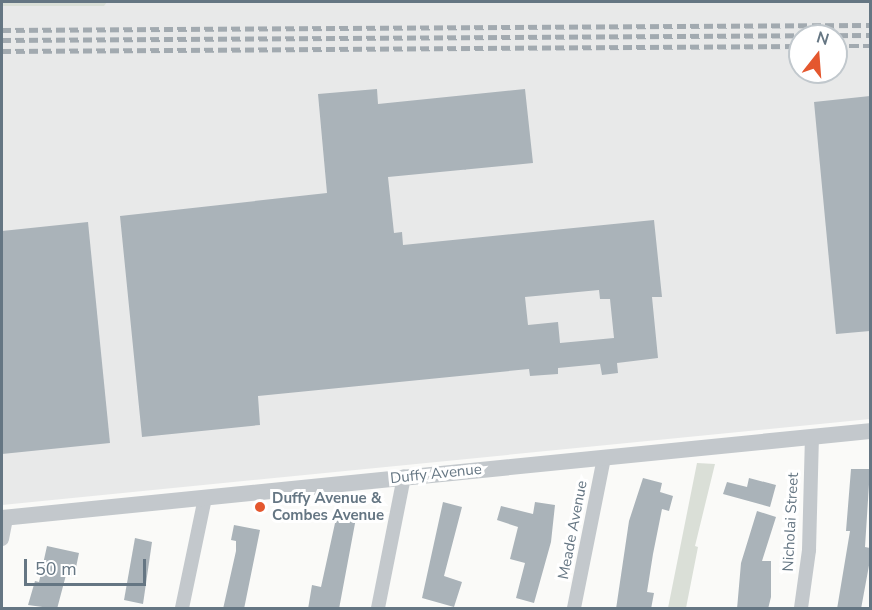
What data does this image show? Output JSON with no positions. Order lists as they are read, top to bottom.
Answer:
{
  "streets": {
    "street": ["Duffy Avenue", "Nicholai Street", "Meade Avenue"]
  },
  "crossings": [
    ["Duffy Avenue", "Nicholai Street"],
    ["Duffy Avenue", "Meade Avenue"]
  ],
  "places": ["Duffy Avenue & Combes Avenue"],
  "scale_bar": "50 m",
  "north": "top"
}
